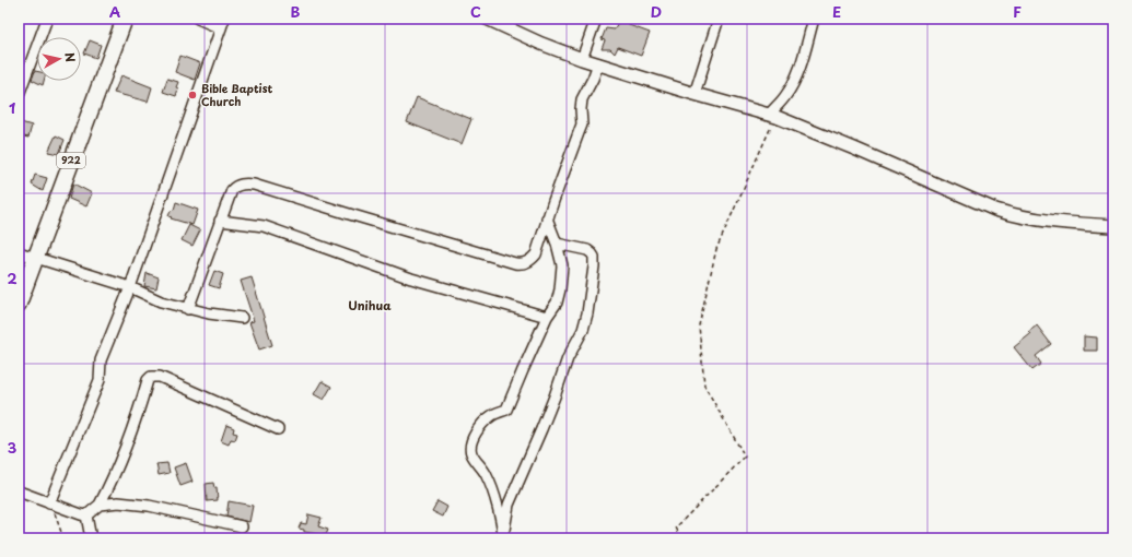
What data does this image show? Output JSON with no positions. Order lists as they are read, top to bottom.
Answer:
{
  "streets": {
    "main road": ["922"]
  },
  "districts": ["Unihua"],
  "places": ["Bible Baptist Church"],
  "north": "right",
  "grid": {
    "columns": [
      "A",
      "B",
      "C",
      "D",
      "E",
      "F"
    ],
    "rows": ["1", "2", "3"]
  }
}
